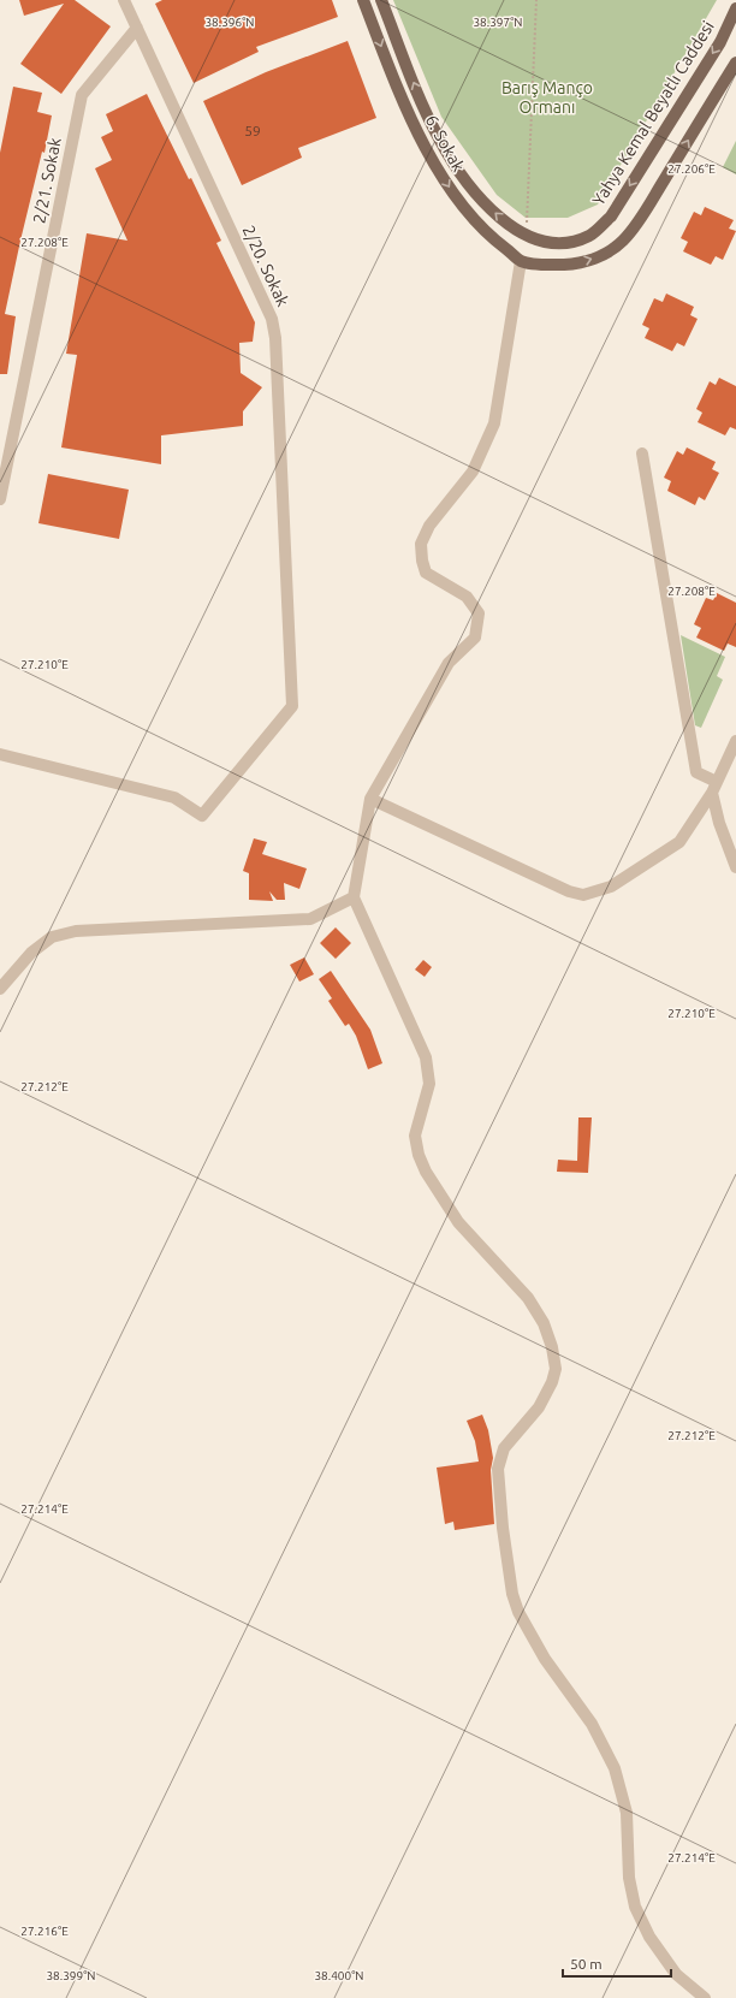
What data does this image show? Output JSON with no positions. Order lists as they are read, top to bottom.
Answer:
{
  "streets": {
    "main road": ["Yahya Kemal Beyatlı Caddesi", "6. Sokak"],
    "street": ["2/21. Sokak", "2/20. Sokak"]
  },
  "crossings": [
    ["Yahya Kemal Beyatlı Caddesi", "6. Sokak"],
    ["2/21. Sokak", "2/20. Sokak"]
  ],
  "one_way": ["Yahya Kemal Beyatlı Caddesi"],
  "parks": ["Barış Manço Ormanı"],
  "house_numbers": ["59"],
  "scale_bar": "50 m",
  "coordinates": [
    "38.396°N",
    "38.397°N",
    "27.206°E",
    "27.208°E",
    "27.210°E",
    "27.212°E",
    "27.214°E",
    "27.216°E",
    "38.399°N",
    "38.400°N"
  ]
}
